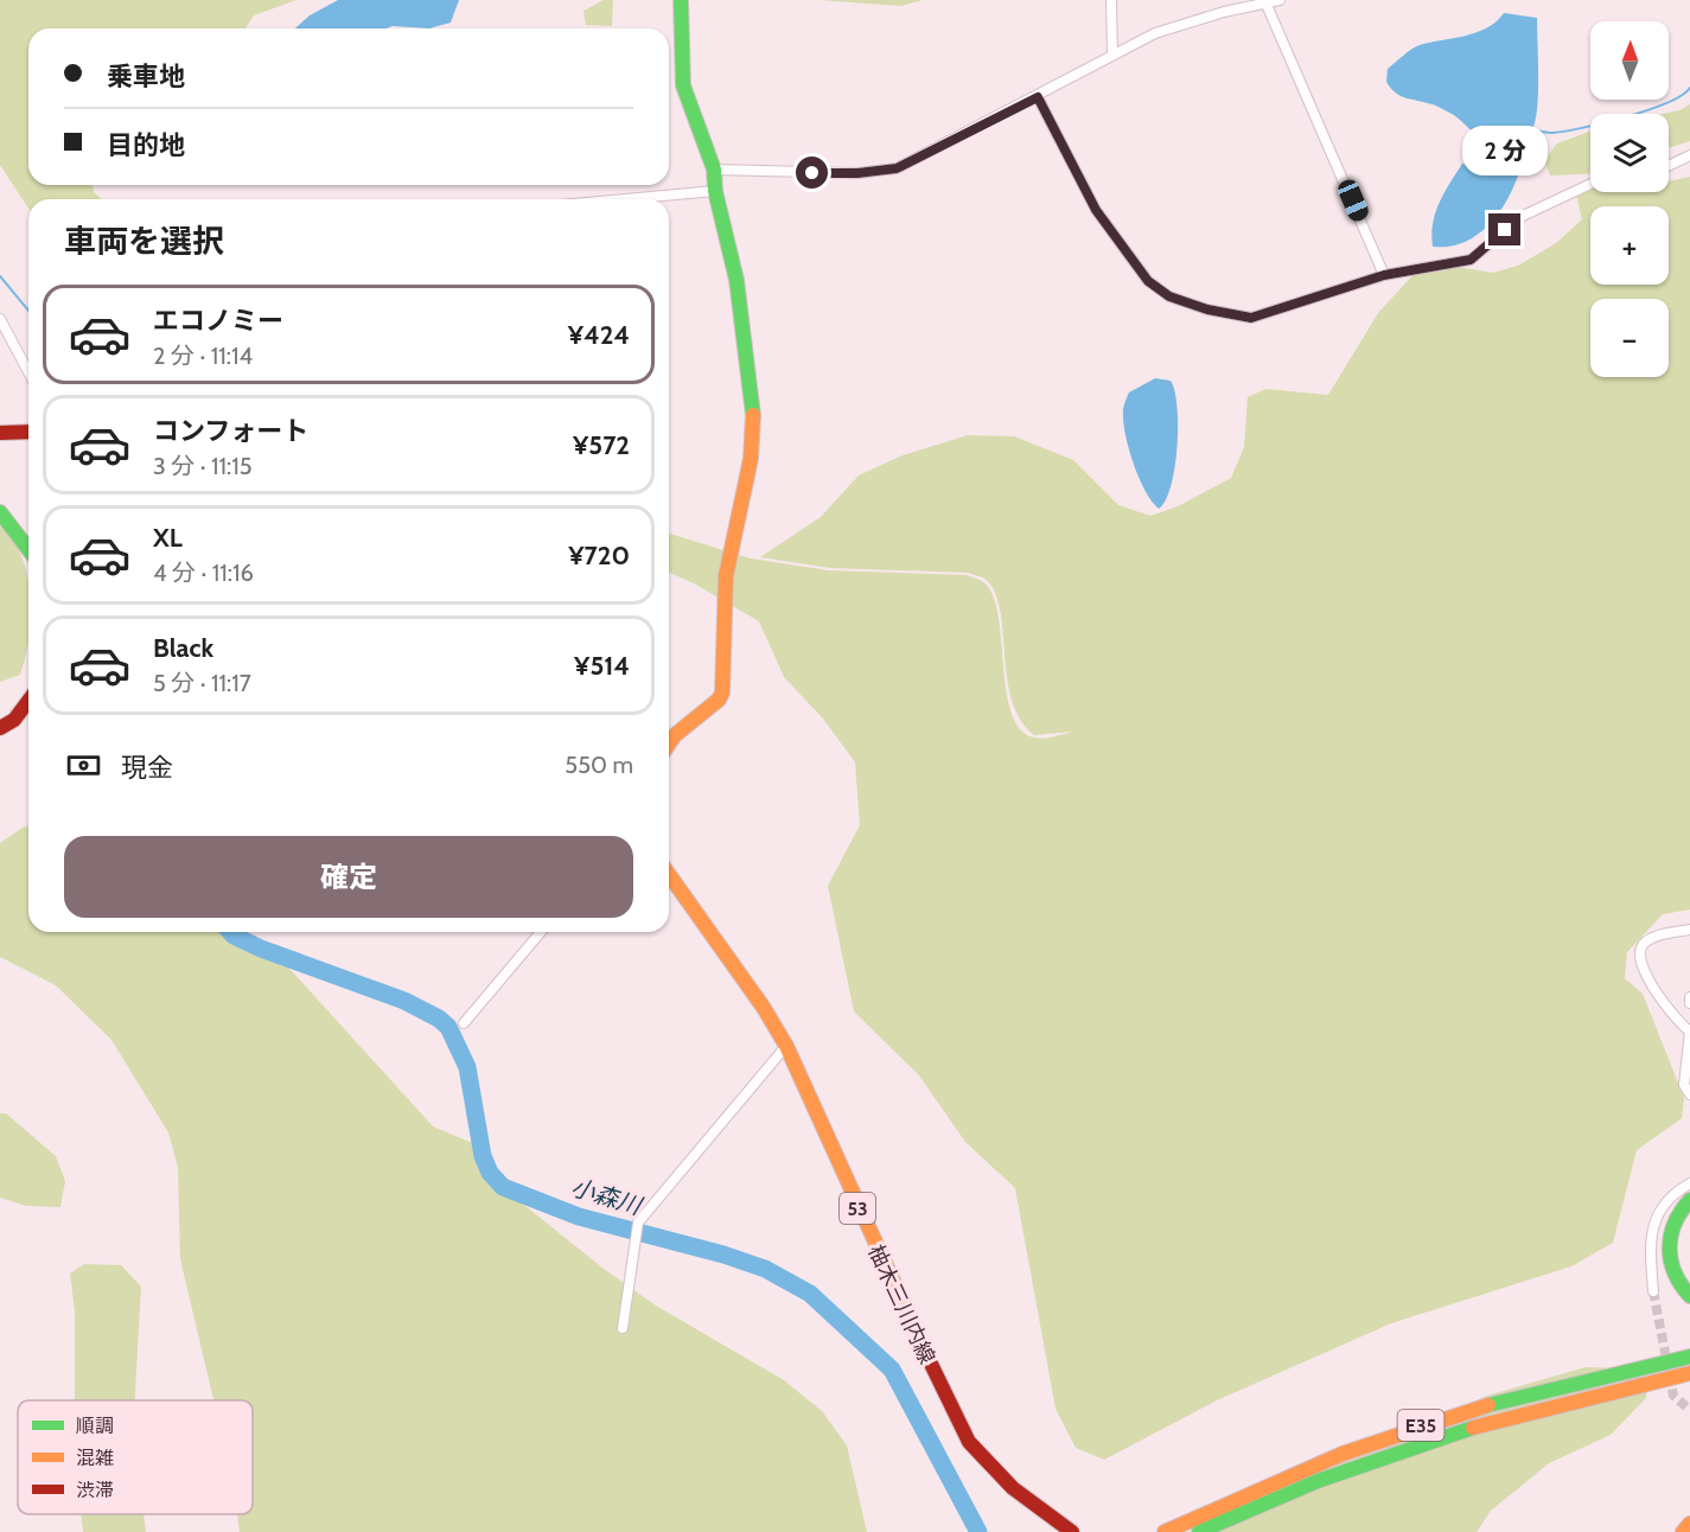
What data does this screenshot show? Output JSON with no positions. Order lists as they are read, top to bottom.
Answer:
{
  "streets": {
    "main road": ["53", "柚木三川内線", "E35"]
  },
  "water": ["小森川"],
  "legend": ["順調", "混雑", "渋滞"],
  "north": "top",
  "page": {
    "map_buttons": ["+", "−"],
    "banner": ["乗車地", "目的地"],
    "bubble": "2 分",
    "heading": "車両を選択",
    "list": [
      {
        "name": "エコノミー",
        "note": "2 分 · 11:14",
        "value": "¥424"
      },
      {
        "name": "コンフォート",
        "note": "3 分 · 11:15",
        "value": "¥572"
      },
      {
        "name": "XL",
        "note": "4 分 · 11:16",
        "value": "¥720"
      },
      {
        "name": "Black",
        "note": "5 分 · 11:17",
        "value": "¥514"
      }
    ],
    "pay": ["現金", "550 m"],
    "buttons": "確定"
  }
}
